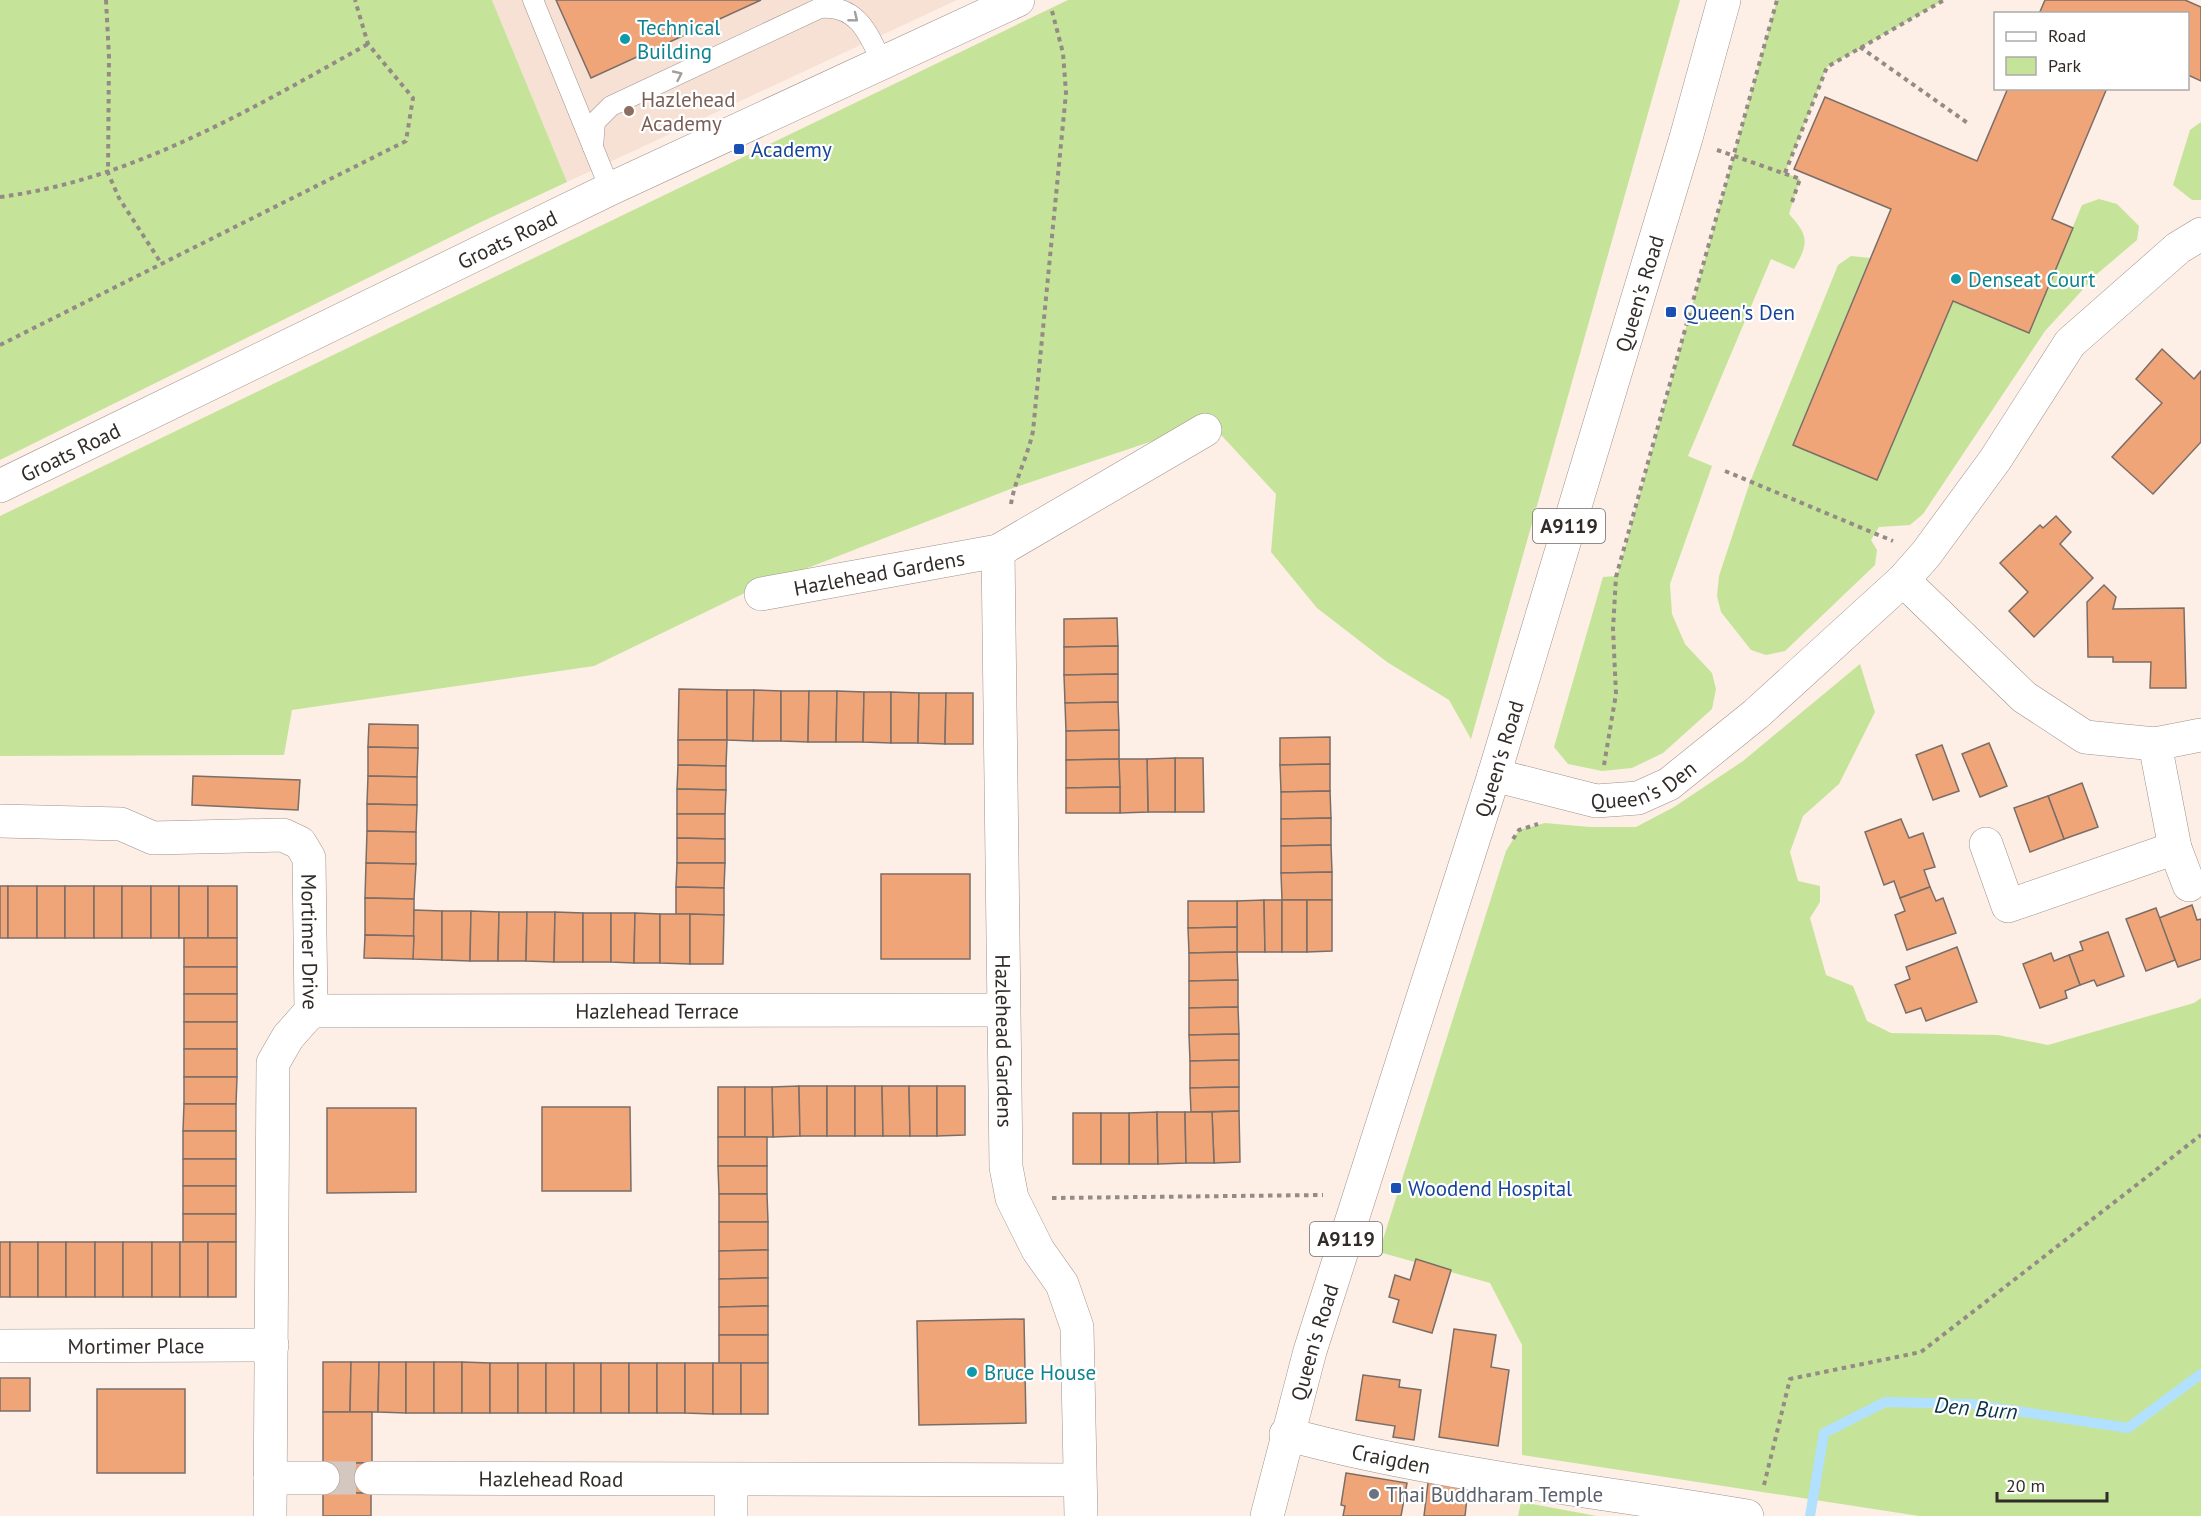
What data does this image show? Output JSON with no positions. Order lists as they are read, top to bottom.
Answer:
{
  "streets": {
    "street": [
      "Groats Road",
      "Queen's Road",
      "A9119",
      "Hazlehead Gardens",
      "Queen's Den",
      "Mortimer Drive",
      "Hazlehead Terrace",
      "Mortimer Place",
      "Craigden",
      "Hazlehead Road"
    ]
  },
  "crossings": [
    ["Queen's Road", "Queen's Den"],
    ["Queen's Road", "Craigden"],
    ["Hazlehead Gardens", "Hazlehead Terrace"],
    ["Hazlehead Gardens", "Hazlehead Road"],
    ["Mortimer Drive", "Hazlehead Terrace"],
    ["Mortimer Drive", "Mortimer Place"]
  ],
  "water": ["Den Burn"],
  "places": {
    "other": [
      "Technical Building",
      "Hazlehead Academy",
      "Denseat Court",
      "Bruce House",
      "Thai Buddharam Temple"
    ],
    "transit": ["Academy", "Queen's Den", "Woodend Hospital"]
  },
  "legend": ["Road", "Park"],
  "scale_bar": "20 m"
}
